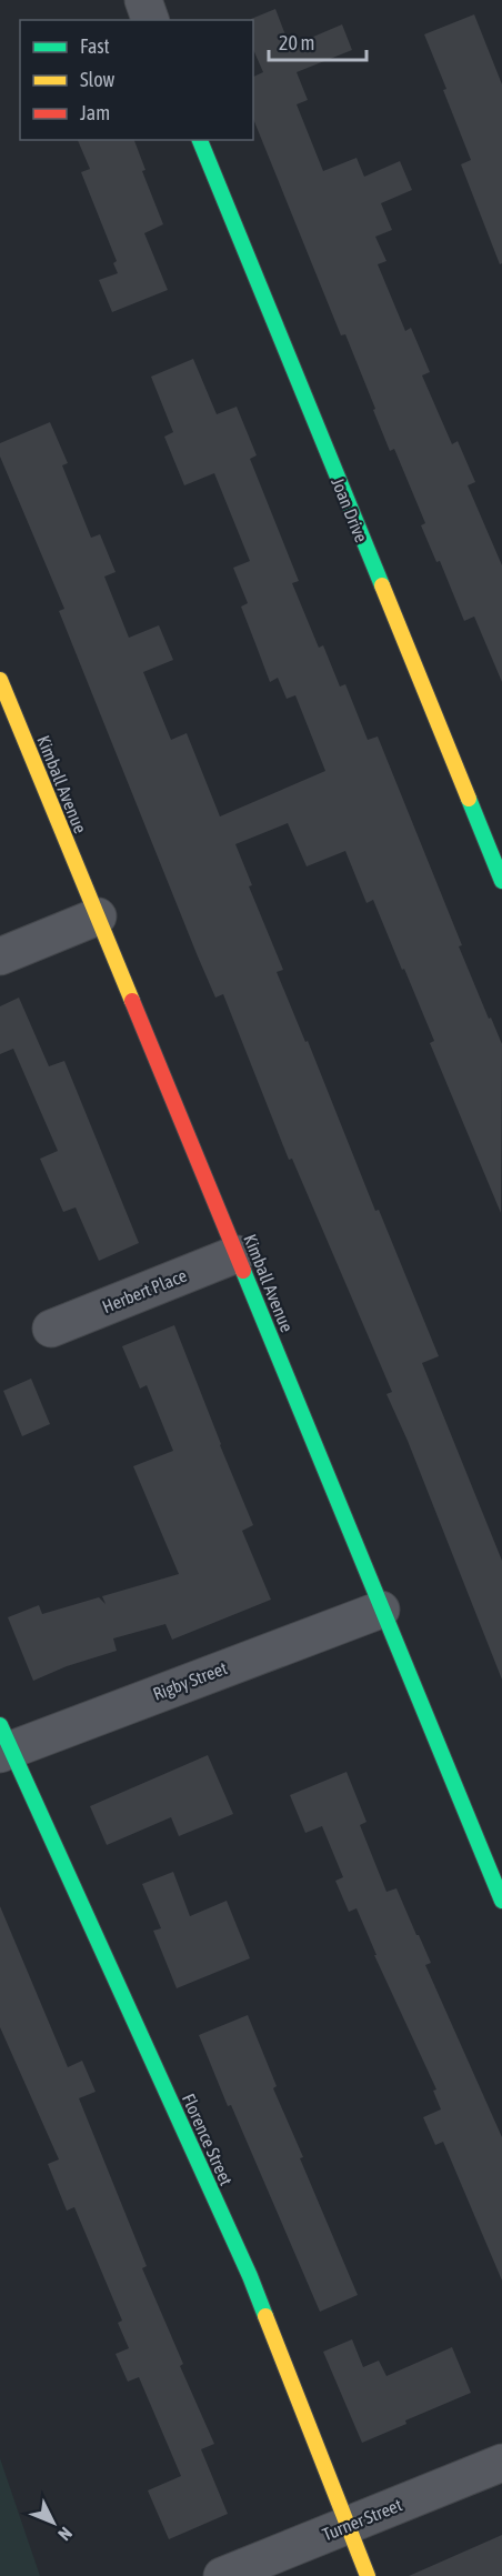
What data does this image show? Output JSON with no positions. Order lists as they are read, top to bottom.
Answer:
{
  "streets": {
    "street": [
      "Joan Drive",
      "Kimball Avenue",
      "Herbert Place",
      "Rigby Street",
      "Florence Street",
      "Turner Street"
    ]
  },
  "crossings": [
    ["Kimball Avenue", "Herbert Place"],
    ["Kimball Avenue", "Rigby Street"],
    ["Rigby Street", "Florence Street"],
    ["Florence Street", "Turner Street"]
  ],
  "legend": ["Fast", "Slow", "Jam"],
  "scale_bar": "20 m",
  "north": "bottom right"
}
